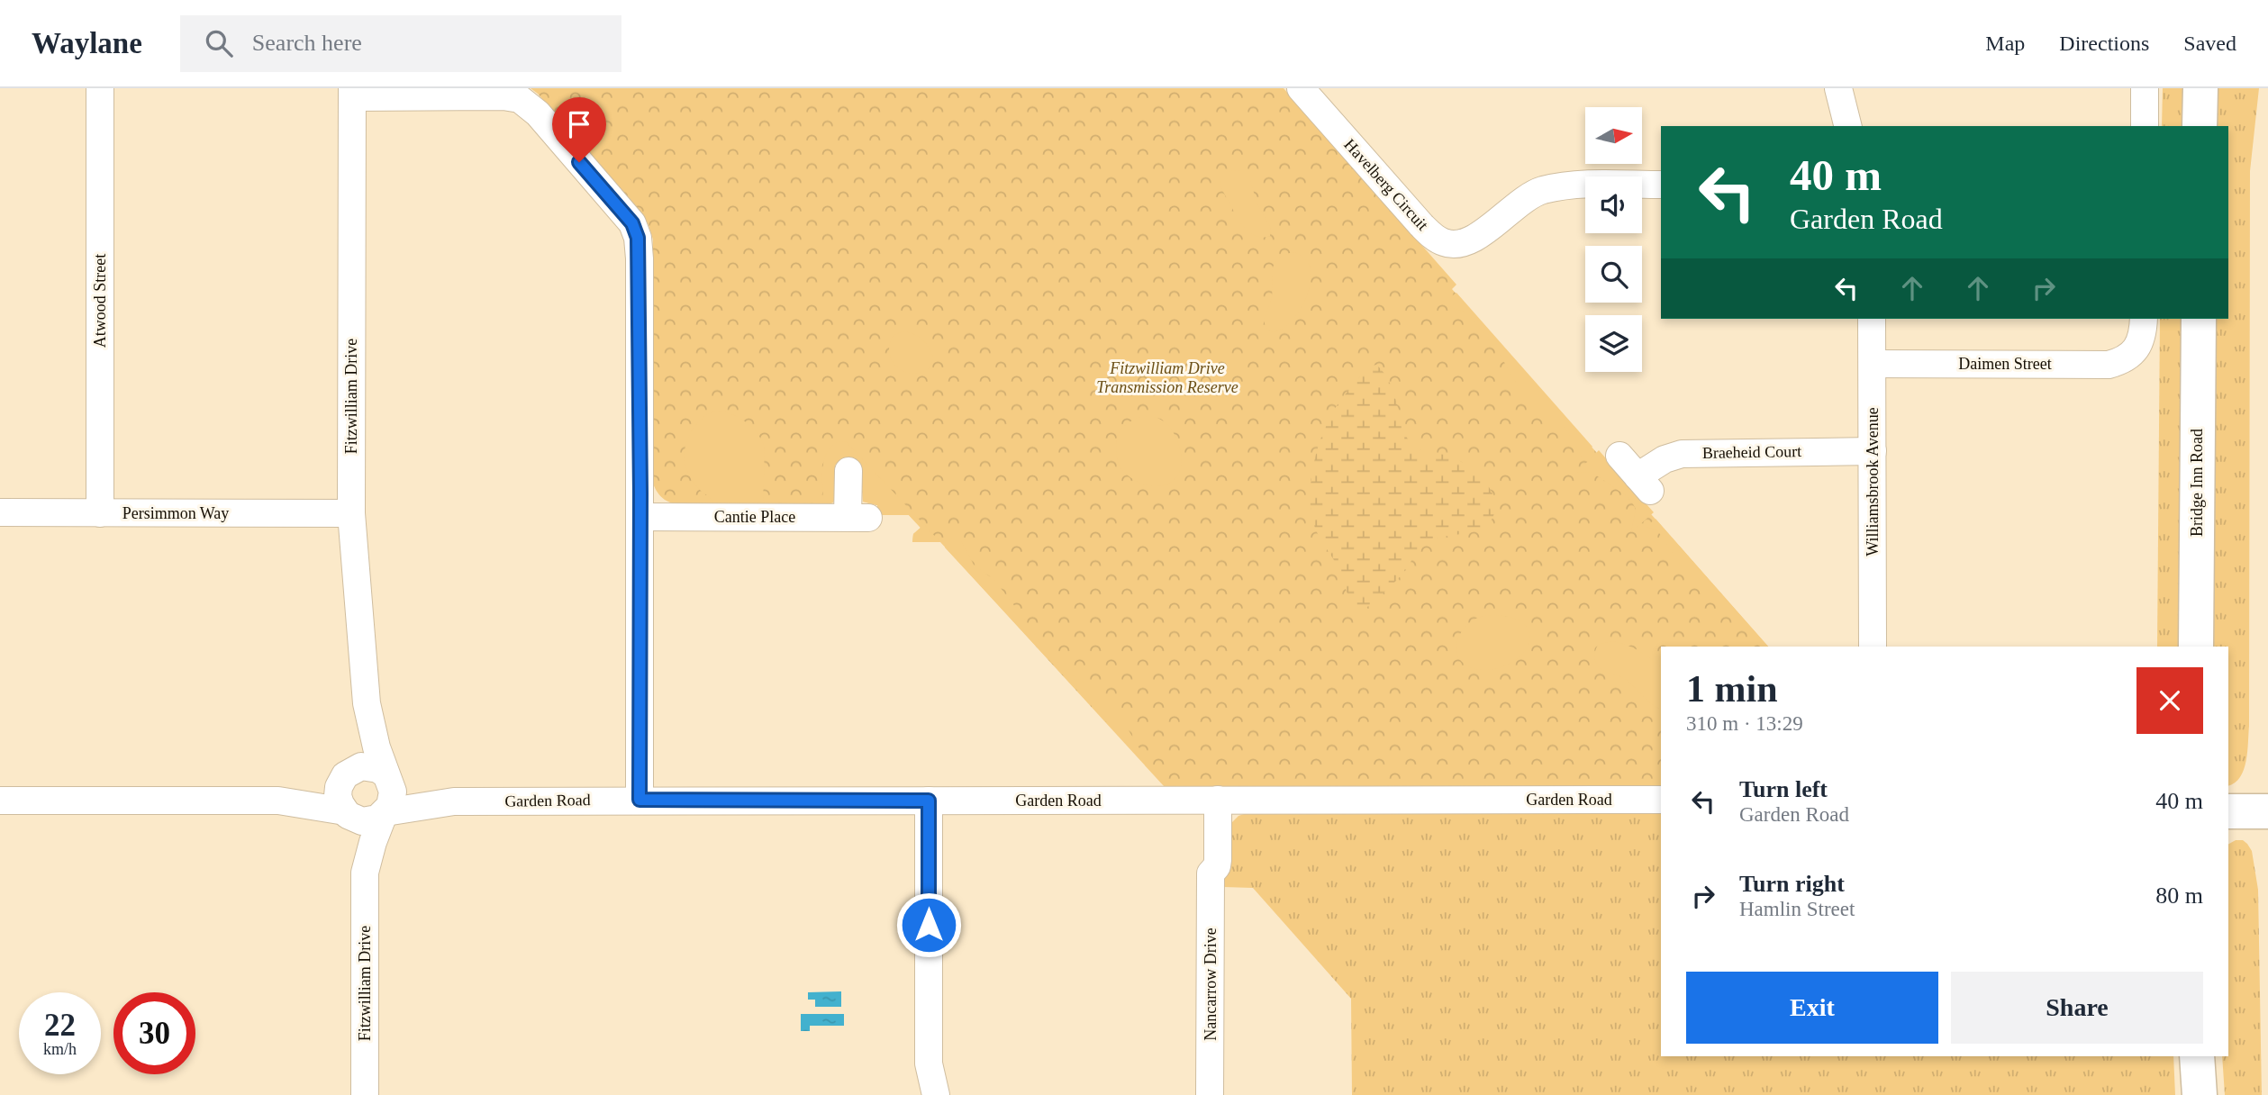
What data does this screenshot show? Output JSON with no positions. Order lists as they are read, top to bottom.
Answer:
{
  "streets": {
    "main road": ["Bridge Inn Road"],
    "street": [
      "Havelberg Circuit",
      "Atwood Street",
      "Daimen Street",
      "Fitzwilliam Drive",
      "Braeheid Court",
      "Williamsbrook Avenue",
      "Persimmon Way",
      "Cantie Place",
      "Garden Road",
      "Nancarrow Drive"
    ]
  },
  "crossings": [
    ["Atwood Street", "Persimmon Way"],
    ["Daimen Street", "Williamsbrook Avenue"],
    ["Fitzwilliam Drive", "Persimmon Way"],
    ["Fitzwilliam Drive", "Garden Road"],
    ["Braeheid Court", "Williamsbrook Avenue"],
    ["Garden Road", "Nancarrow Drive"]
  ],
  "parks": ["Fitzwilliam Drive Transmission Reserve"],
  "north": "right",
  "page": {
    "header": "Waylane",
    "search": "Search here",
    "nav": ["Map", "Directions", "Saved"],
    "turn": ["40 m", "Garden Road"],
    "heading": ["1 min", "310 m · 13:29"],
    "list": [
      {
        "name": "Turn left",
        "note": "Garden Road",
        "value": "40 m"
      },
      {
        "name": "Turn right",
        "note": "Hamlin Street",
        "value": "80 m"
      }
    ],
    "buttons": ["Exit", "Share"],
    "speed": "22 km/h",
    "limit": "30"
  }
}
